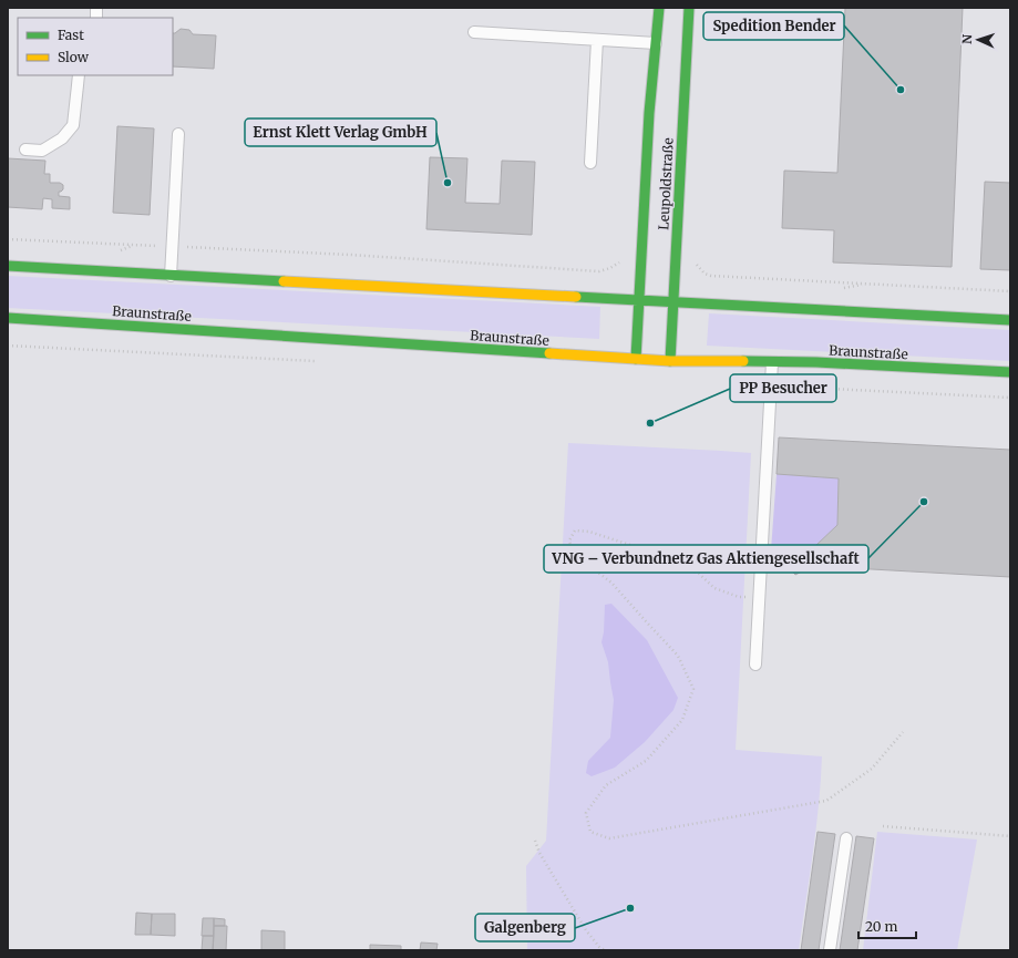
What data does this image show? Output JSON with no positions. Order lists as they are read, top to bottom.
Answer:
{
  "streets": {
    "main road": ["Leupoldstraße", "Braunstraße"]
  },
  "crossings": [
    ["Leupoldstraße", "Braunstraße"]
  ],
  "places": [
    "Spedition Bender",
    "Ernst Klett Verlag GmbH",
    "PP Besucher",
    "VNG – Verbundnetz Gas Aktiengesellschaft",
    "Galgenberg"
  ],
  "legend": ["Fast", "Slow"],
  "scale_bar": "20 m",
  "north": "left"
}
